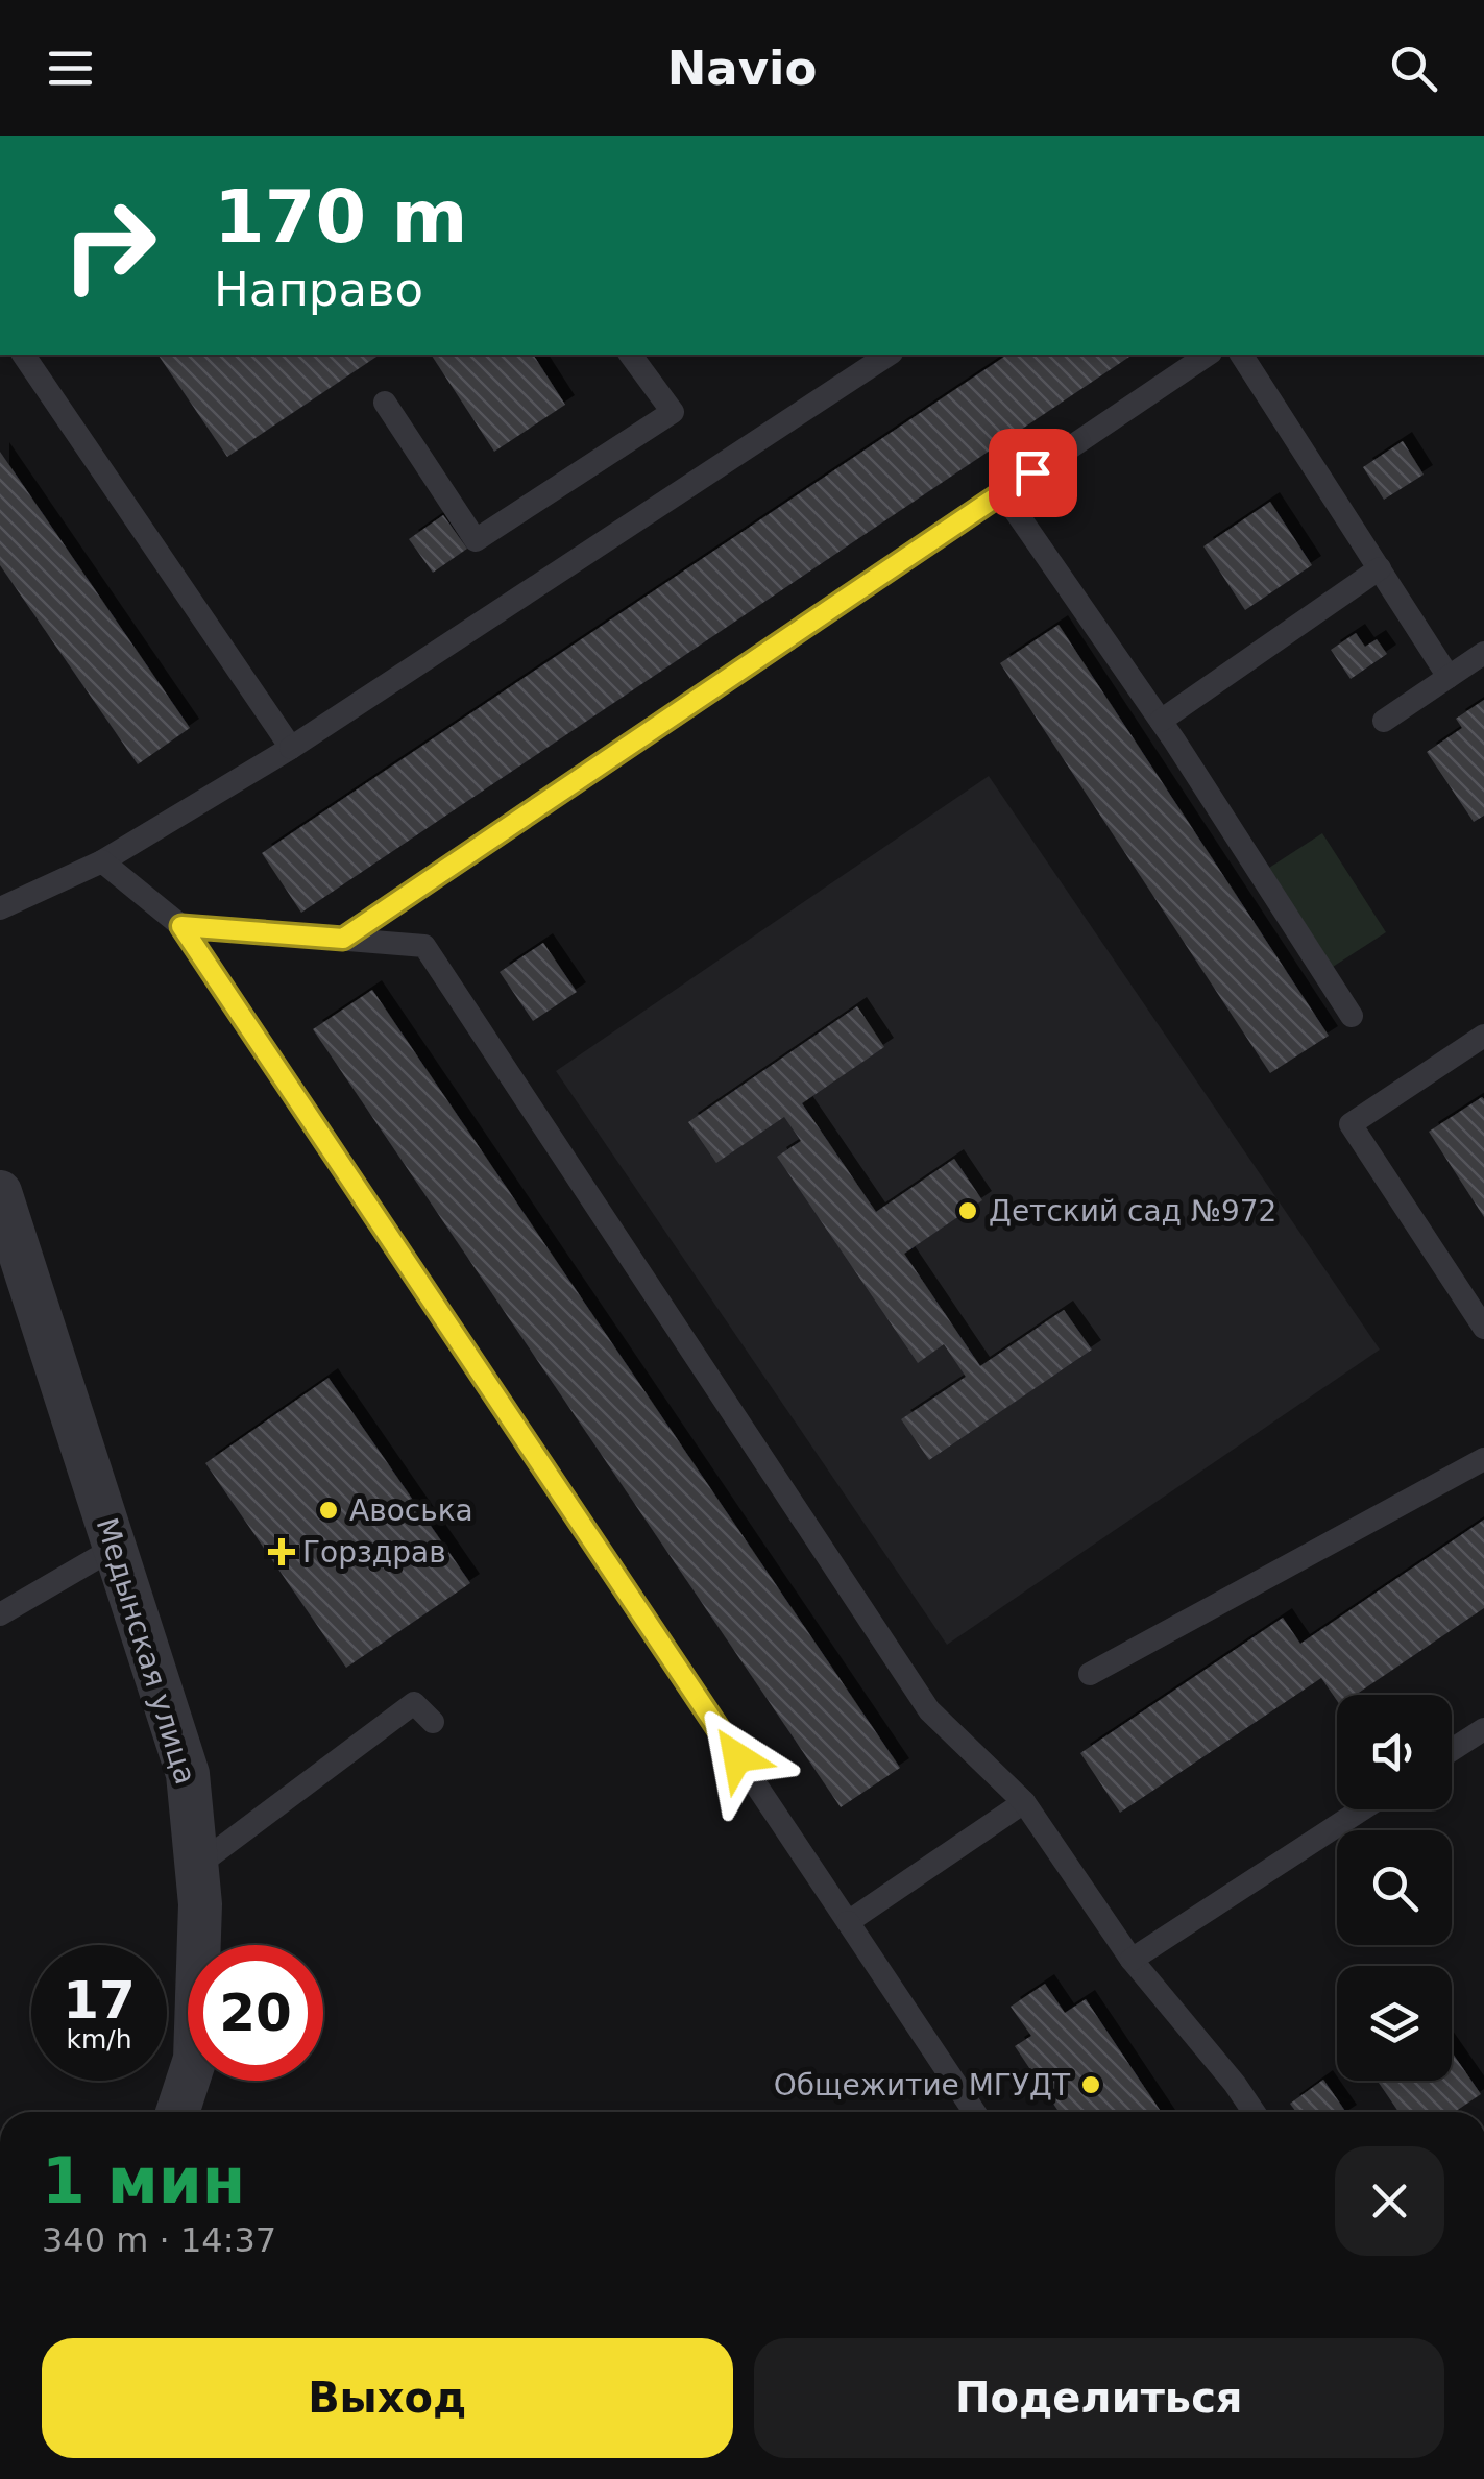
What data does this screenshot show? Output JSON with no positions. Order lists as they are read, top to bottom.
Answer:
{
  "streets": {
    "street": ["Медынская улица"]
  },
  "places": {
    "other": ["Детский сад №972", "Авоська", "Общежитие МГУДТ"],
    "health": ["Горздрав"]
  },
  "page": {
    "header": "Navio",
    "turn": ["170 m", "Направо"],
    "speed": "17 km/h",
    "limit": "20",
    "heading": ["1 мин", "340 m · 14:37"],
    "buttons": ["Выход", "Поделиться"]
  }
}
